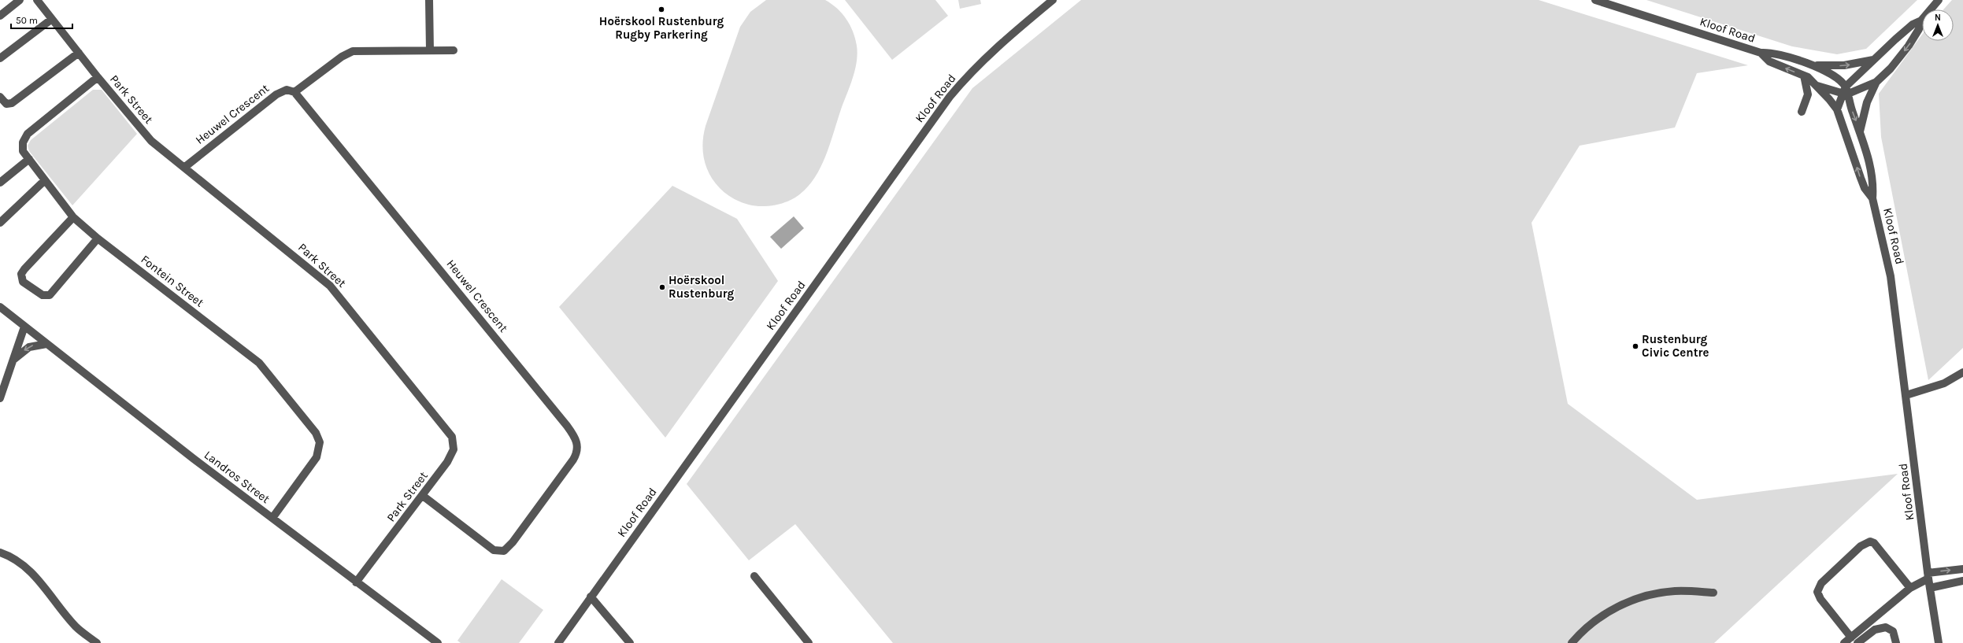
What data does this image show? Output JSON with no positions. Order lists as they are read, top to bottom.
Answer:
{
  "streets": {
    "street": [
      "Kloof Road",
      "Park Street",
      "Heuwel Crescent",
      "Fontein Street",
      "Landros Street"
    ]
  },
  "crossings": [
    ["Park Street", "Heuwel Crescent"],
    ["Park Street", "Fontein Street"],
    ["Park Street", "Landros Street"],
    ["Fontein Street", "Landros Street"]
  ],
  "places": ["Hoërskool Rustenburg Rugby Parkering", "Hoërskool Rustenburg", "Rustenburg Civic Centre"],
  "scale_bar": "50 m",
  "north": "top"
}
